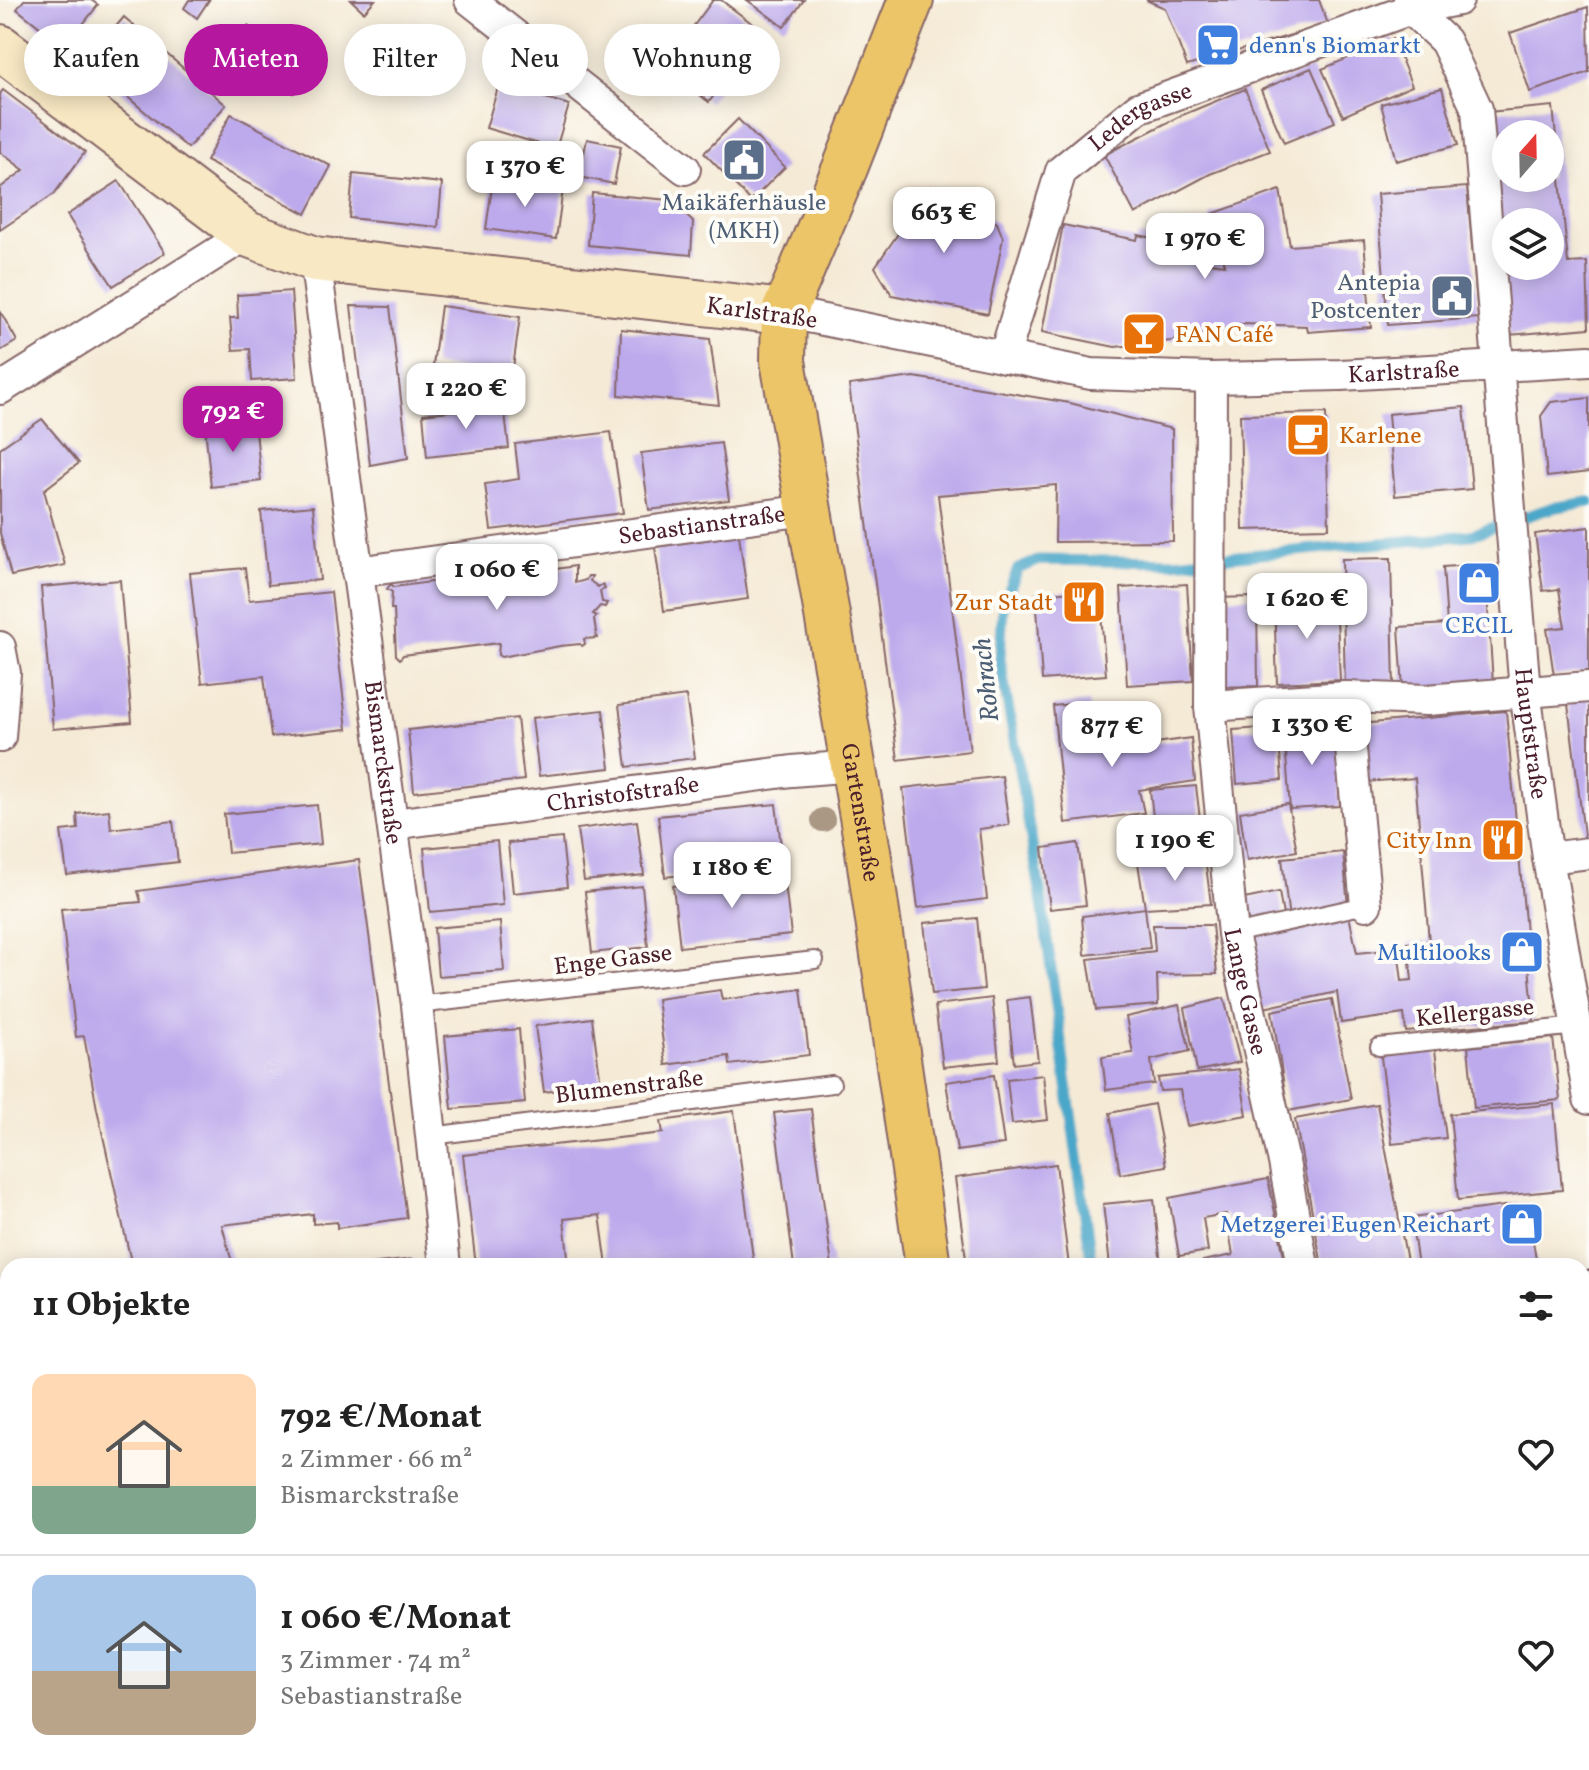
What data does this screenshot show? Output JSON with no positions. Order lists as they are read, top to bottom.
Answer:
{
  "streets": {
    "main road": ["Karlstraße", "Gartenstraße"],
    "street": [
      "Ledergasse",
      "Sebastianstraße",
      "Hauptstraße",
      "Bismarckstraße",
      "Christofstraße",
      "Lange Gasse"
    ],
    "lane": ["Enge Gasse", "Kellergasse", "Blumenstraße"]
  },
  "crossings": [
    ["Ledergasse", "Karlstraße"],
    ["Ledergasse", "Hauptstraße"],
    ["Karlstraße", "Hauptstraße"],
    ["Karlstraße", "Bismarckstraße"],
    ["Karlstraße", "Gartenstraße"],
    ["Karlstraße", "Lange Gasse"],
    ["Sebastianstraße", "Bismarckstraße"],
    ["Sebastianstraße", "Gartenstraße"],
    ["Hauptstraße", "Kellergasse"],
    ["Bismarckstraße", "Christofstraße"],
    ["Bismarckstraße", "Enge Gasse"],
    ["Bismarckstraße", "Blumenstraße"],
    ["Christofstraße", "Gartenstraße"]
  ],
  "water": ["Rohrach"],
  "places": {
    "supermarket": ["denn's Biomarkt"],
    "public building": ["Maikäferhäusle (MKH)", "Antepia Postcenter"],
    "bar": ["FAN Café"],
    "cafe": ["Karlene"],
    "shop": ["CECIL", "Multilooks", "Metzgerei Eugen Reichart"],
    "restaurant": ["Zur Stadt", "City Inn"]
  },
  "north": "top",
  "page": {
    "chip": [
      "Kaufen",
      "Mieten",
      "Filter",
      "Neu",
      "Wohnung"
    ],
    "price": [
      "1 370 €",
      "663 €",
      "1 970 €",
      "1 220 €",
      "792 €",
      "1 060 €",
      "1 620 €",
      "1 330 €",
      "877 €",
      "1 190 €",
      "1 180 €"
    ],
    "heading": "11 Objekte",
    "list": [
      {
        "name": "792 €/Monat",
        "note": "2 Zimmer · 66 m² · Bismarckstraße"
      },
      {
        "name": "1 060 €/Monat",
        "note": "3 Zimmer · 74 m² · Sebastianstraße"
      }
    ]
  }
}
